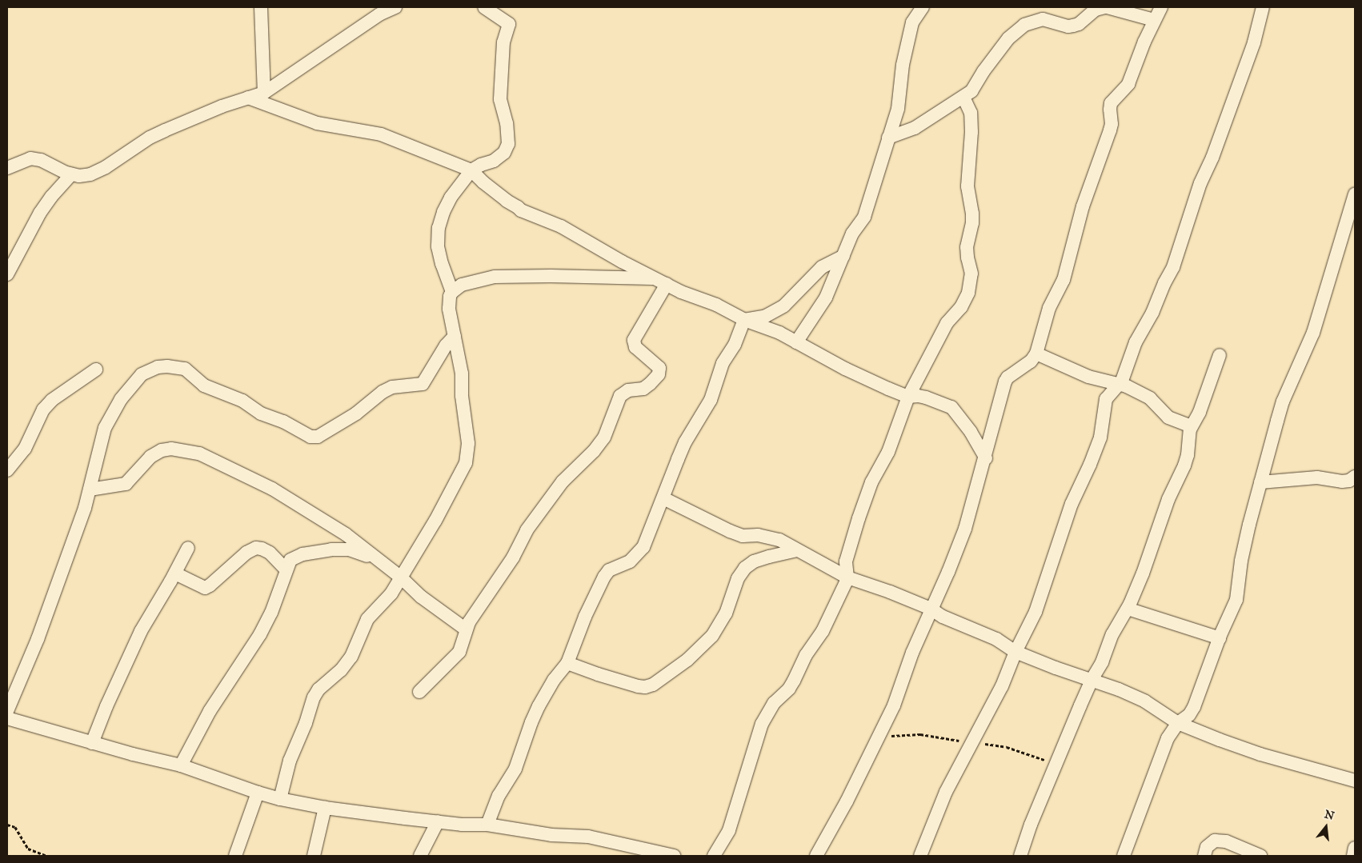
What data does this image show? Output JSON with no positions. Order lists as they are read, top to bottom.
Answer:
{
  "north": "top"
}
